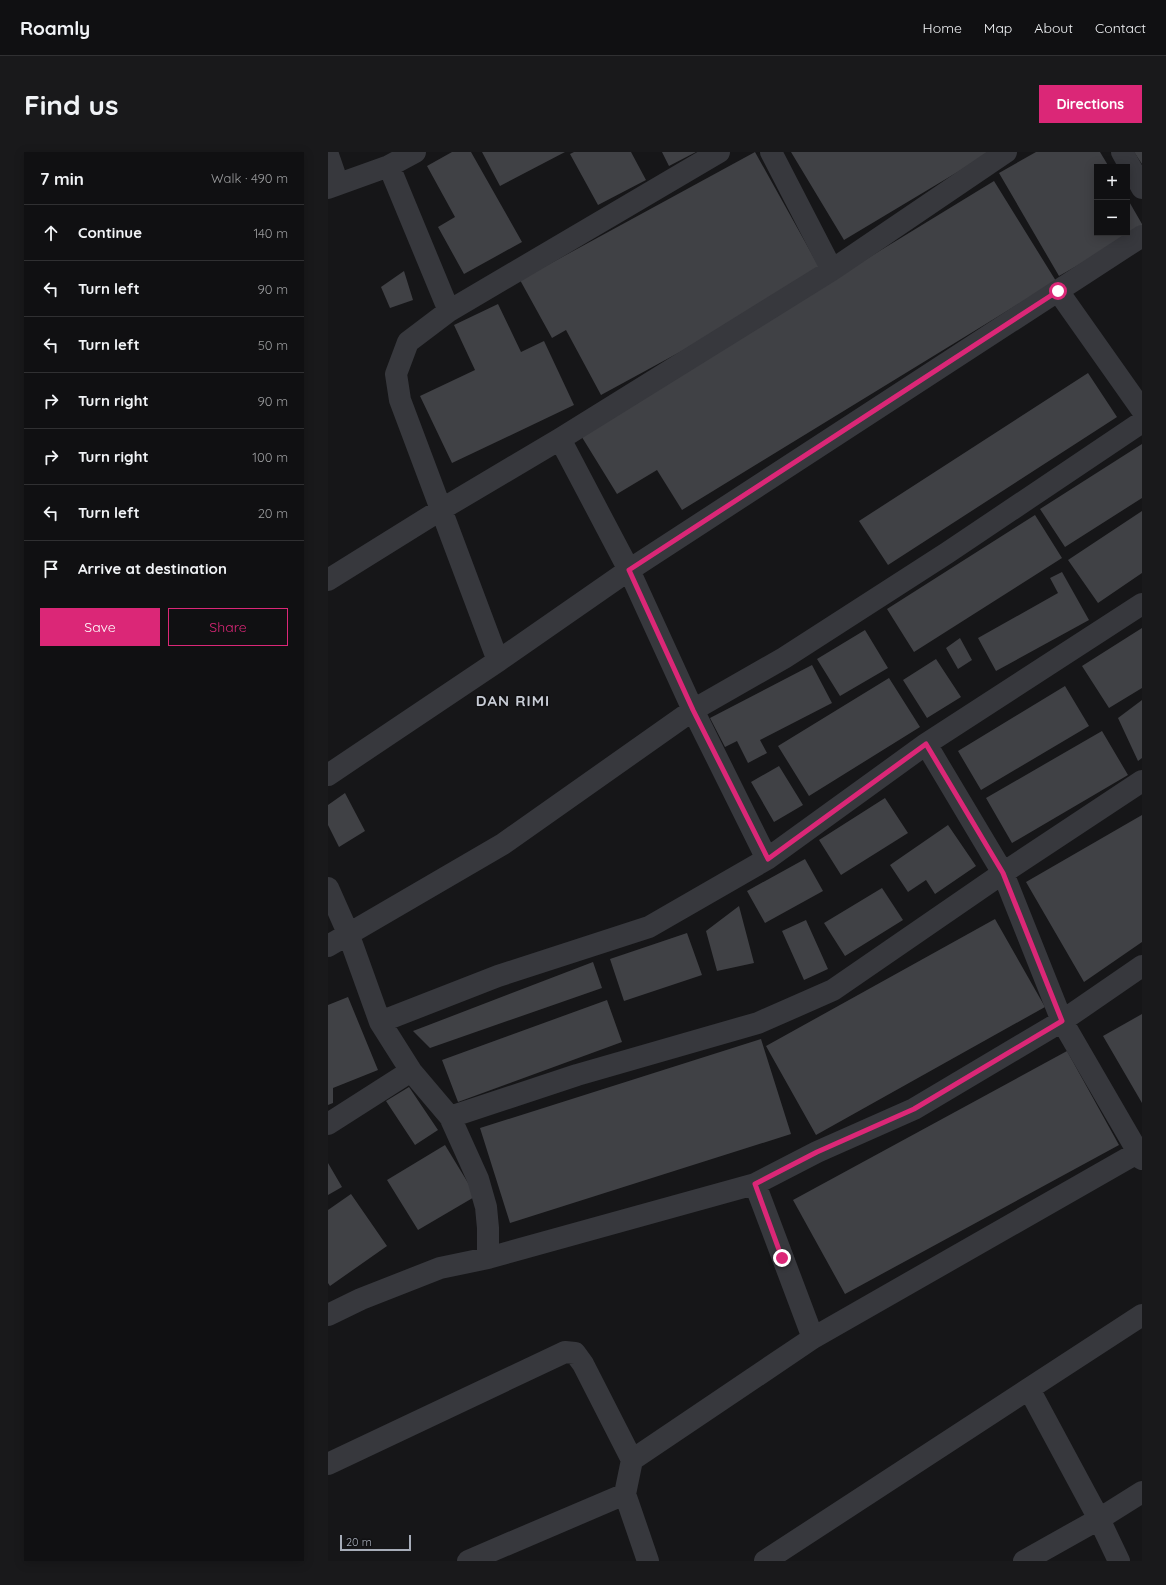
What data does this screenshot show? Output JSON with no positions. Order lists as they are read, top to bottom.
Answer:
{
  "districts": ["DAN RIMI"],
  "scale_bar": "20 m",
  "page": {
    "header": "Roamly",
    "nav": [
      "Home",
      "Map",
      "About",
      "Contact"
    ],
    "buttons": [
      "Directions",
      ["Save", "Share"]
    ],
    "title": "Find us",
    "heading": ["7 min", "Walk · 490 m"],
    "map_buttons": ["+", "−"],
    "list": [
      ["Continue", "140 m"],
      ["Turn left", "90 m"],
      ["Turn left", "50 m"],
      ["Turn right", "90 m"],
      ["Turn right", "100 m"],
      ["Turn left", "20 m"],
      "Arrive at destination"
    ],
    "scale": "20 m"
  }
}
